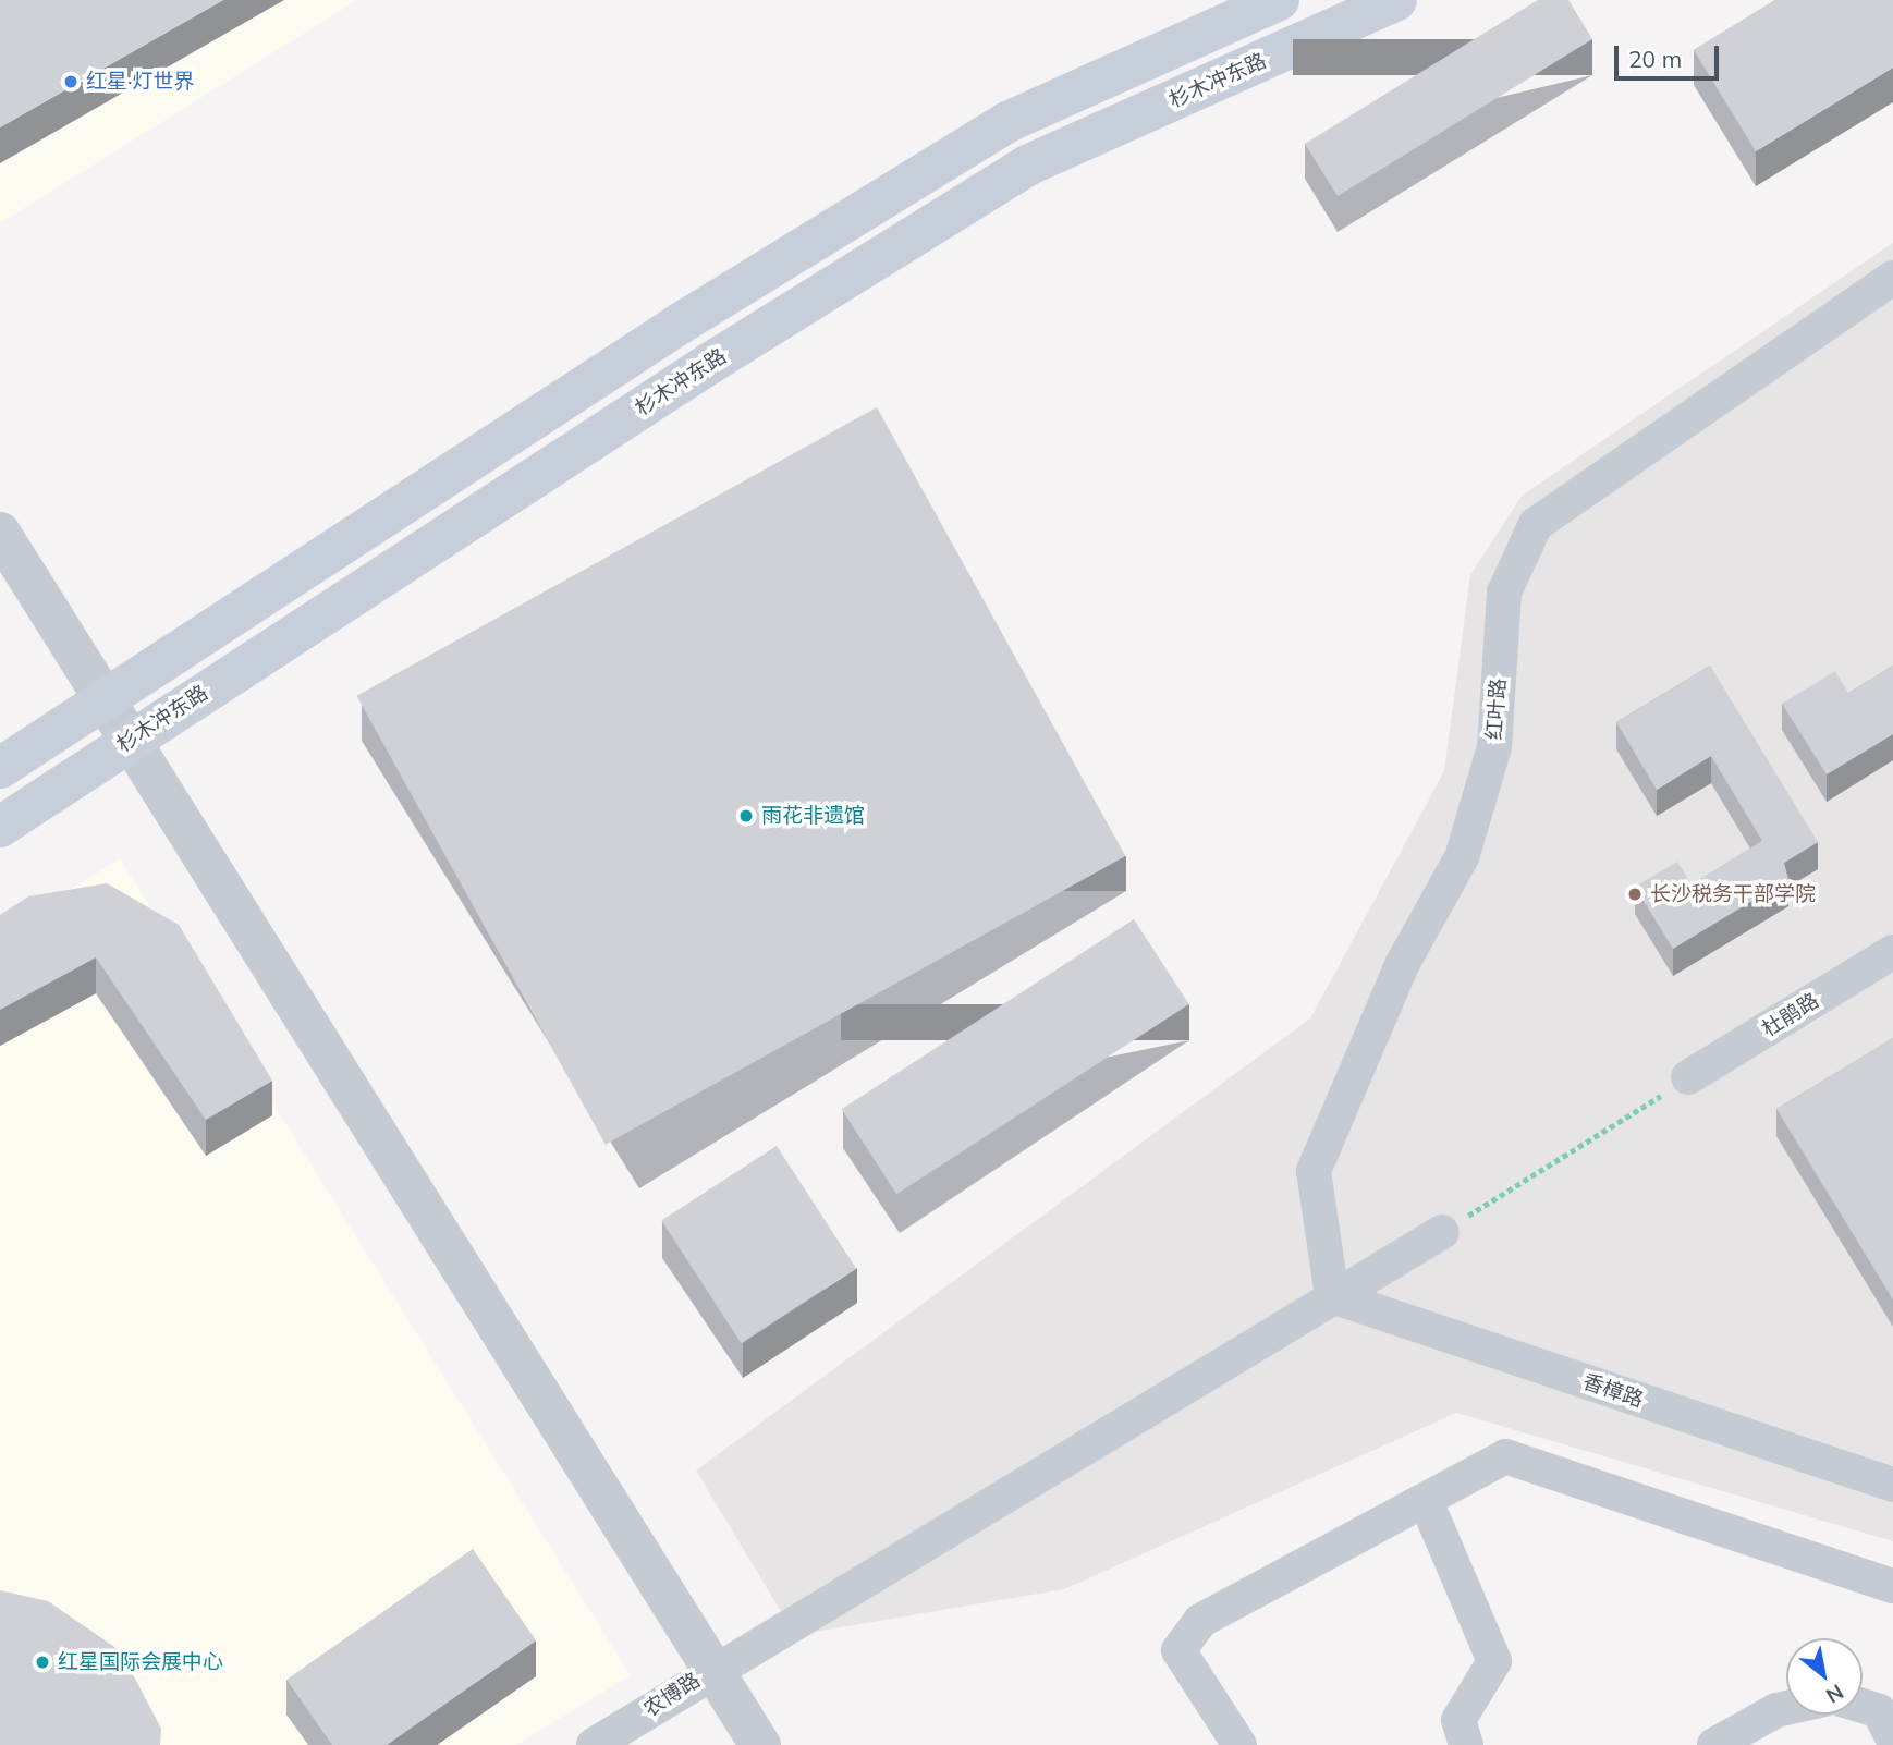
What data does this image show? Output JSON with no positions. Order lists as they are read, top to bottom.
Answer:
{
  "streets": {
    "main road": ["杉木冲东路"],
    "street": [
      "红叶路",
      "杜鹃路",
      "香樟路",
      "农博路"
    ]
  },
  "crossings": [
    ["红叶路", "香樟路"],
    ["红叶路", "农博路"],
    ["香樟路", "农博路"]
  ],
  "places": [
    "红星·灯世界",
    "雨花非遗馆",
    "长沙税务干部学院",
    "红星国际会展中心"
  ],
  "scale_bar": "20 m",
  "north": "bottom right"
}
